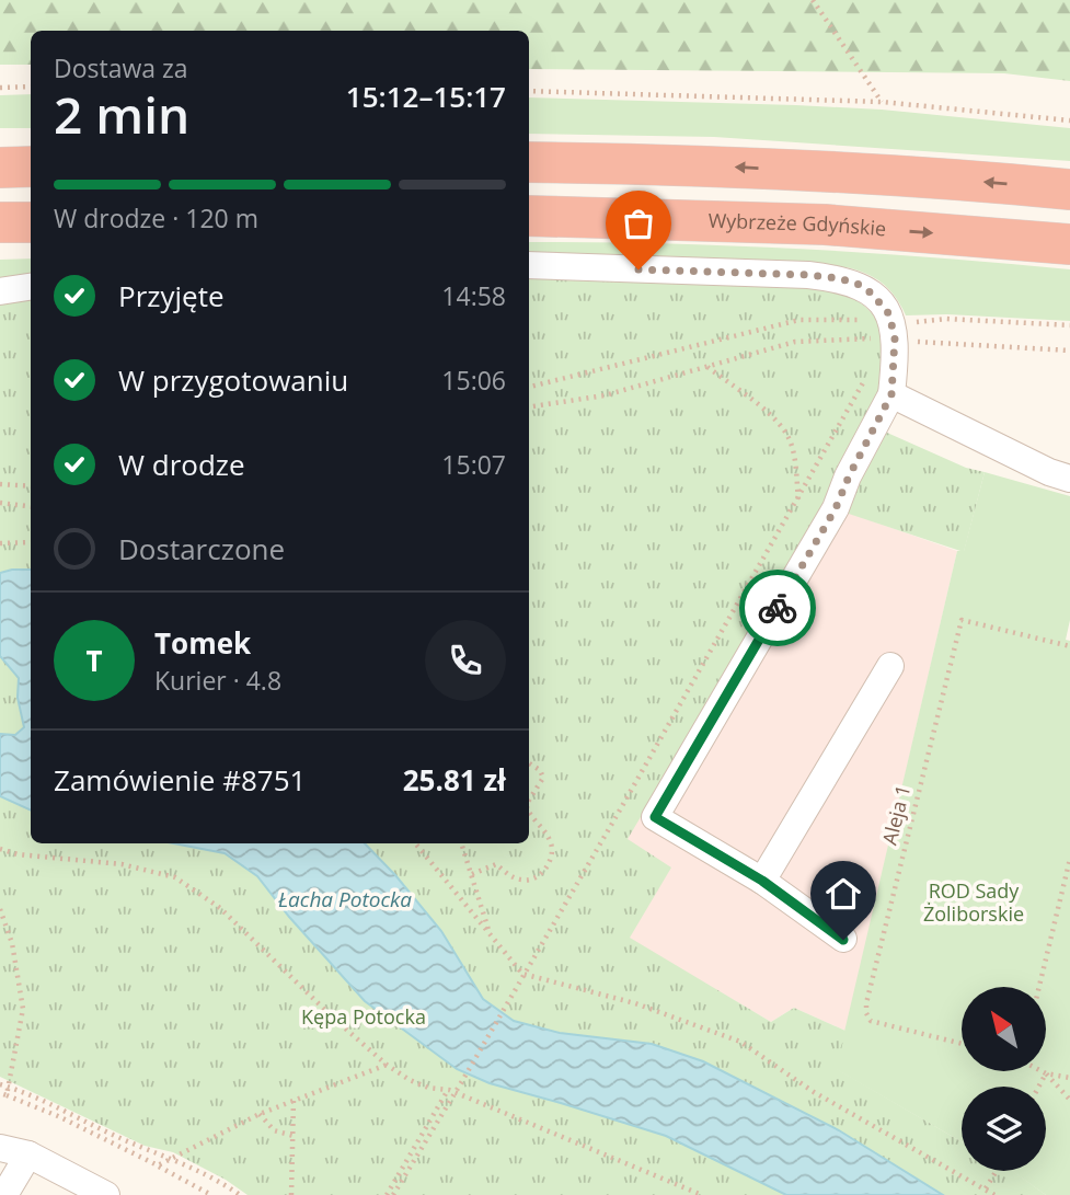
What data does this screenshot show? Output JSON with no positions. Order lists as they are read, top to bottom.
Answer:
{
  "streets": {
    "highway": ["Wybrzeże Gdyńskie"],
    "path": ["Aleja 1"]
  },
  "water": ["Łacha Potocka"],
  "parks": ["ROD Sady Żoliborskie", "Kępa Potocka"],
  "north": "top left",
  "page": {
    "heading": ["2 min", "Dostawa za", "15:12–15:17"],
    "panel": [
      "Tomek",
      "Kurier · 4.8",
      "Zamówienie #8751",
      "25.81 zł"
    ],
    "bar": "W drodze · 120 m",
    "list": [
      ["Przyjęte", "14:58"],
      ["W przygotowaniu", "15:06"],
      ["W drodze", "15:07"],
      "Dostarczone"
    ],
    "round": "T"
  }
}
